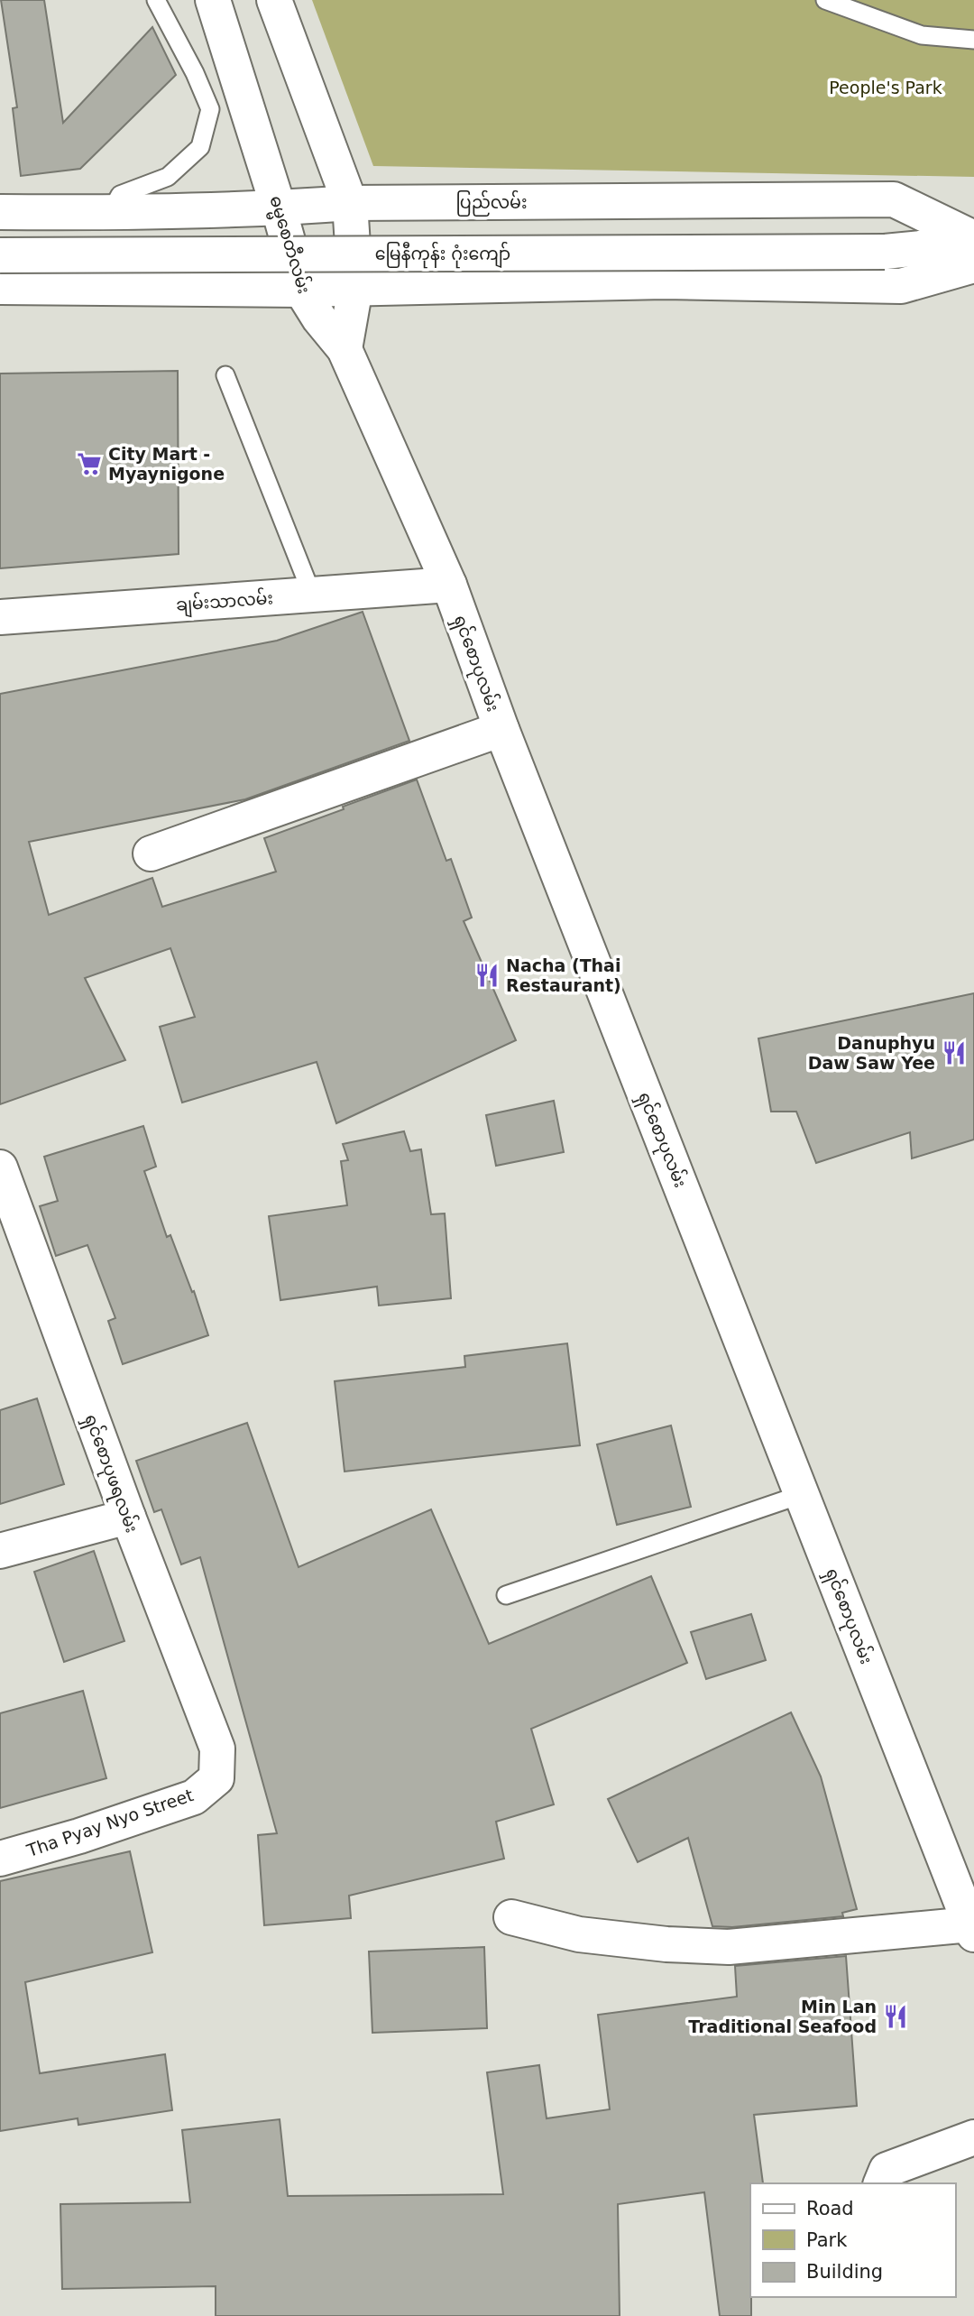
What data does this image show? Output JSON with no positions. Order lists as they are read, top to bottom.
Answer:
{
  "streets": {
    "main road": [
      "ပြည်လမ်း",
      "ဓမ္မစေတီလမ်း",
      "မြေနီကုန်း ဂုံးကျော်",
      "ချမ်းသာလမ်း",
      "ရှင်စောပုလမ်း",
      "ရှင်စောပုဖရလမ်း",
      "Tha Pyay Nyo Street"
    ]
  },
  "crossings": [
    ["ပြည်လမ်း", "ဓမ္မစေတီလမ်း"],
    ["ဓမ္မစေတီလမ်း", "ရှင်စောပုလမ်း"],
    ["ချမ်းသာလမ်း", "ရှင်စောပုလမ်း"],
    ["ရှင်စောပုဖရလမ်း", "Tha Pyay Nyo Street"]
  ],
  "parks": ["People's Park"],
  "places": {
    "supermarket": ["City Mart - Myaynigone"],
    "restaurant": ["Nacha (Thai Restaurant)", "Danuphyu Daw Saw Yee", "Min Lan Traditional Seafood"]
  },
  "legend": ["Road", "Park", "Building"]
}
